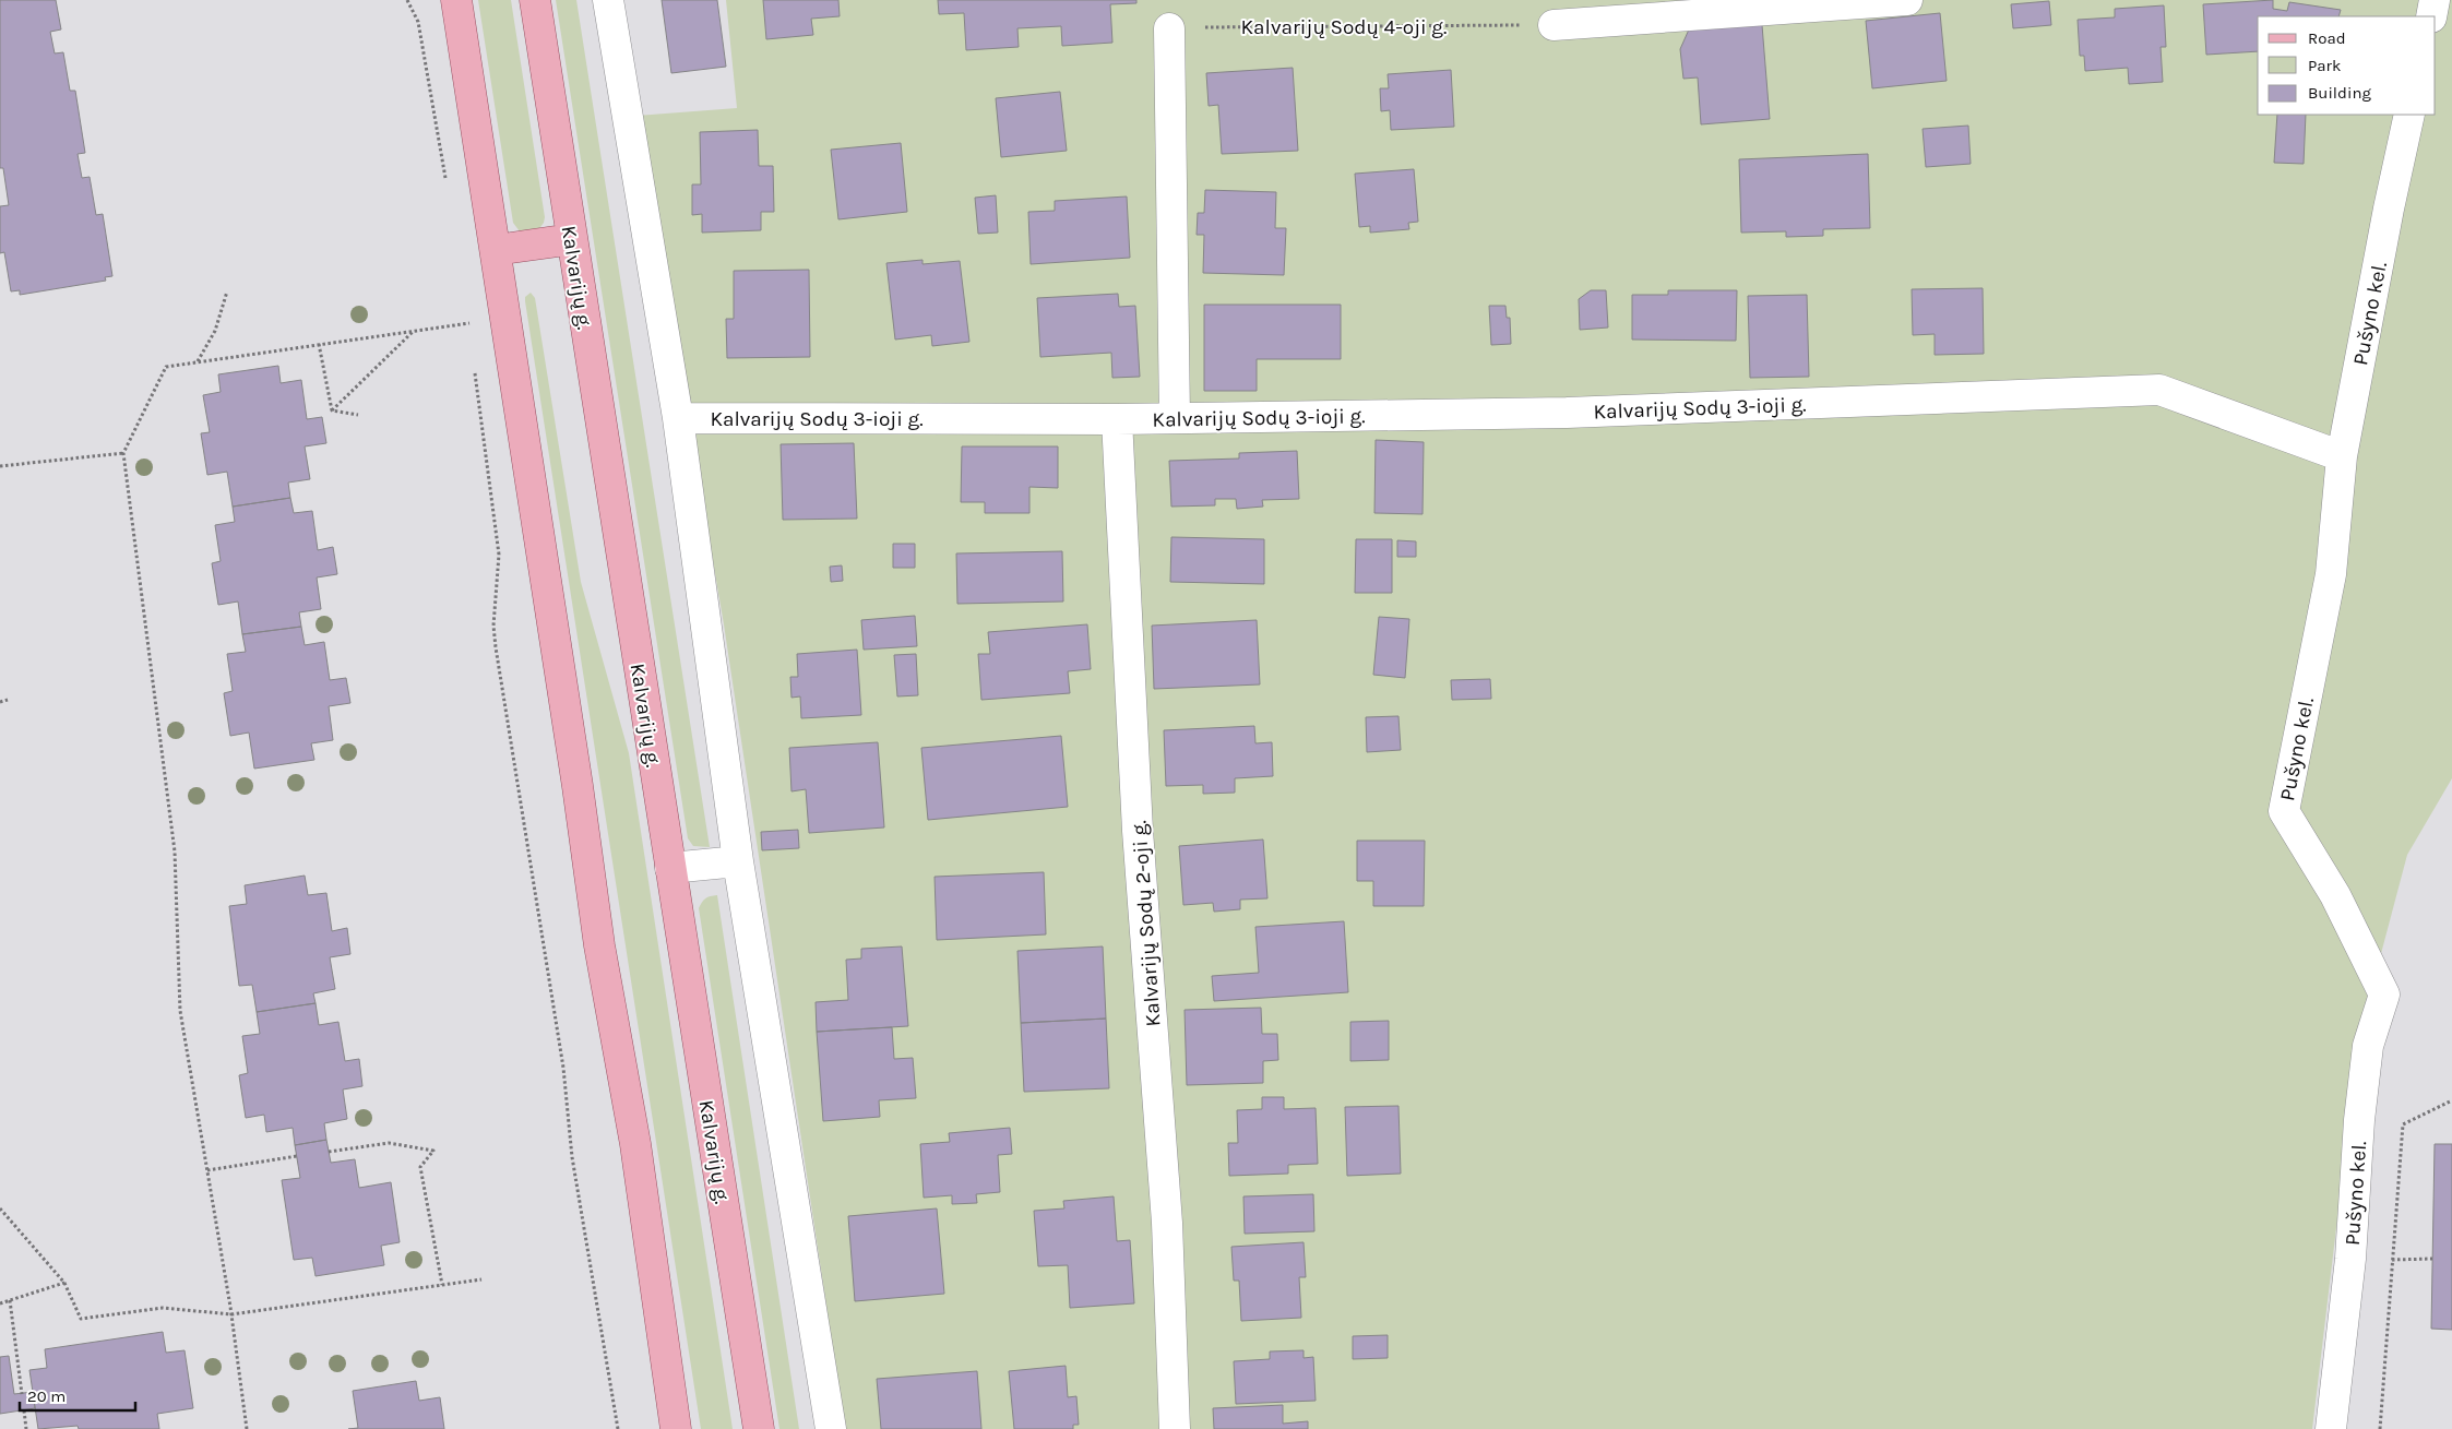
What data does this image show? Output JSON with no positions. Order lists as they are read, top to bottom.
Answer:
{
  "streets": {
    "main road": ["Kalvarijų g."],
    "street": ["Pušyno kel.", "Kalvarijų Sodų 3-ioji g.", "Kalvarijų Sodų 2-oji g."],
    "path": ["Kalvarijų Sodų 4-oji g."]
  },
  "crossings": [
    ["Pušyno kel.", "Kalvarijų Sodų 3-ioji g."],
    ["Kalvarijų Sodų 3-ioji g.", "Kalvarijų Sodų 2-oji g."]
  ],
  "legend": ["Road", "Park", "Building"],
  "scale_bar": "20 m"
}
